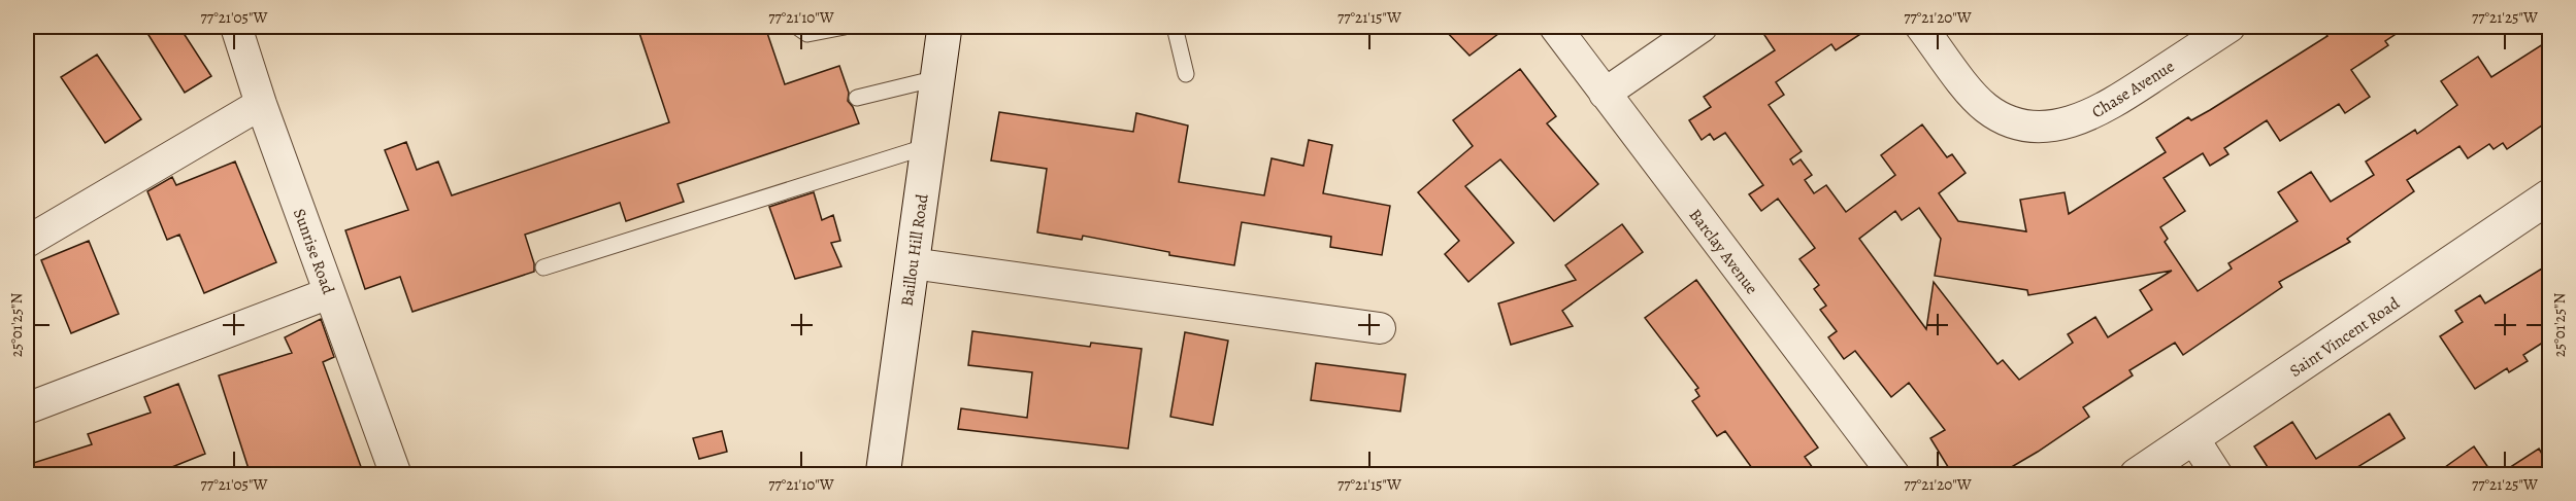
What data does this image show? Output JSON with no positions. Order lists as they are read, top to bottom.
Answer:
{
  "streets": {
    "street": [
      "Chase Avenue",
      "Baillou Hill Road",
      "Sunrise Road",
      "Barclay Avenue",
      "Saint Vincent Road"
    ]
  },
  "coordinates": [
    "77°21'05\"W",
    "77°21'10\"W",
    "77°21'15\"W",
    "77°21'20\"W",
    "77°21'25\"W",
    "25°01'25\"N"
  ]
}
